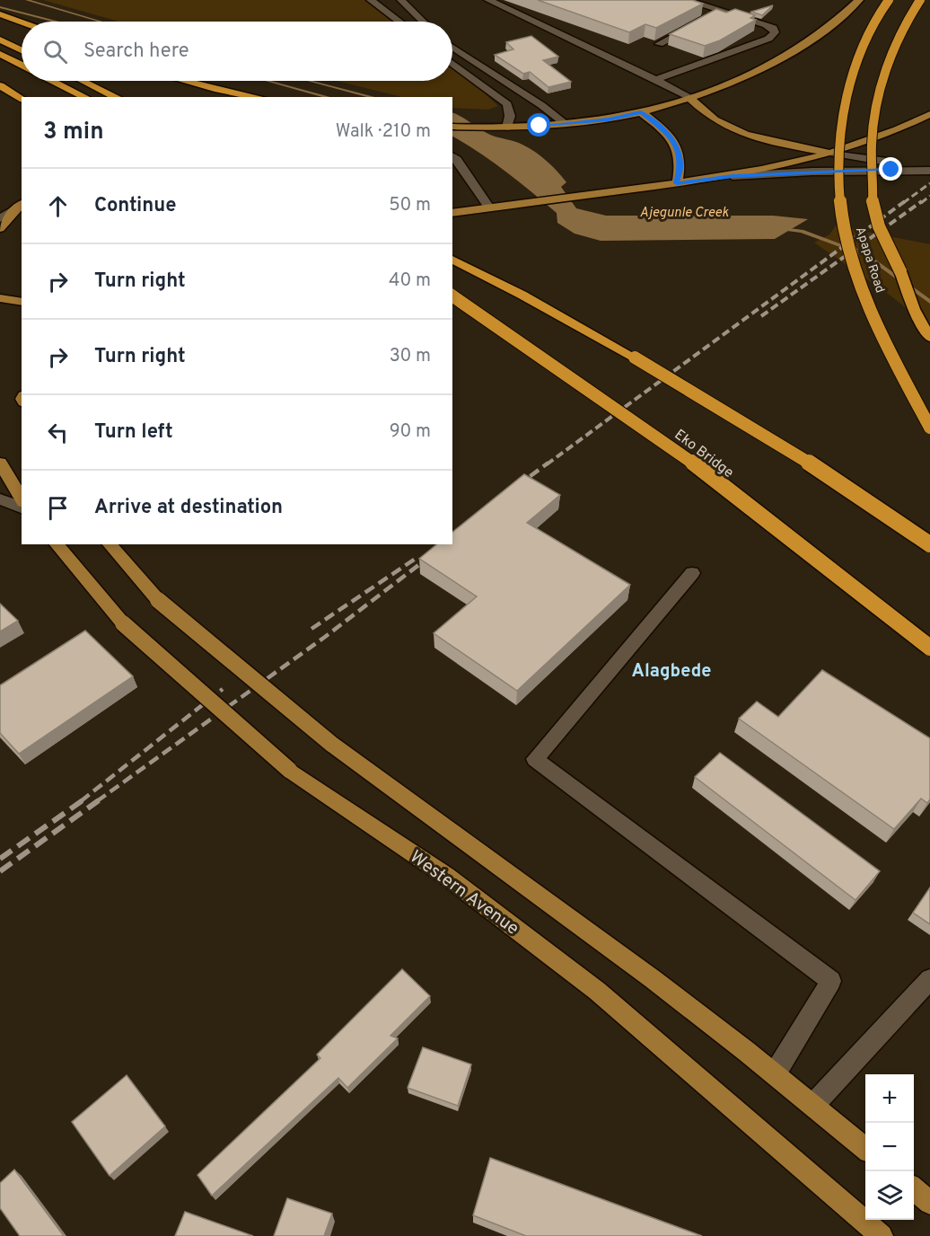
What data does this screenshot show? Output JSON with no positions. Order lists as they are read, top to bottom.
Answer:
{
  "streets": {
    "highway": ["Apapa Road", "Eko Bridge"],
    "main road": ["Western Avenue"]
  },
  "districts": ["Alagbede"],
  "water": ["Ajegunle Creek"],
  "page": {
    "search": "Search here",
    "heading": ["3 min", "Walk · 210 m"],
    "list": [
      ["Continue", "50 m"],
      ["Turn right", "40 m"],
      ["Turn right", "30 m"],
      ["Turn left", "90 m"],
      "Arrive at destination"
    ],
    "map_buttons": ["+", "−"]
  }
}
